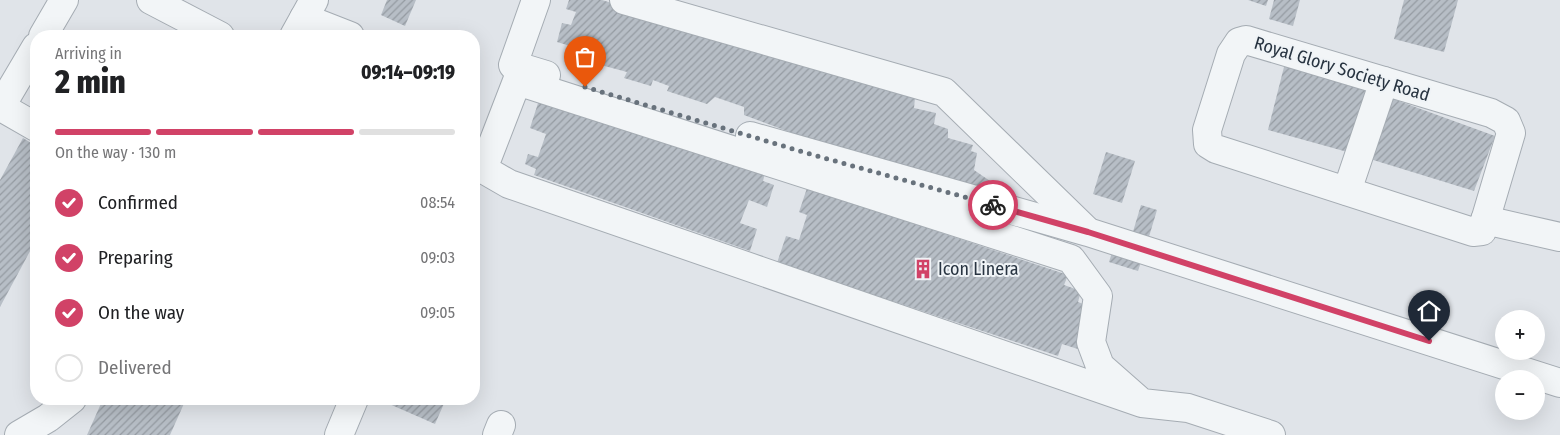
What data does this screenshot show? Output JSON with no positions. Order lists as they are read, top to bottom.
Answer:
{
  "streets": {
    "street": ["Royal Glory Society Road"]
  },
  "places": {
    "building": ["Icon Linera"]
  },
  "page": {
    "heading": ["2 min", "Arriving in", "09:14–09:19"],
    "bar": "On the way · 130 m",
    "list": [
      ["Confirmed", "08:54"],
      ["Preparing", "09:03"],
      ["On the way", "09:05"],
      "Delivered"
    ],
    "map_buttons": ["+", "−"]
  }
}
